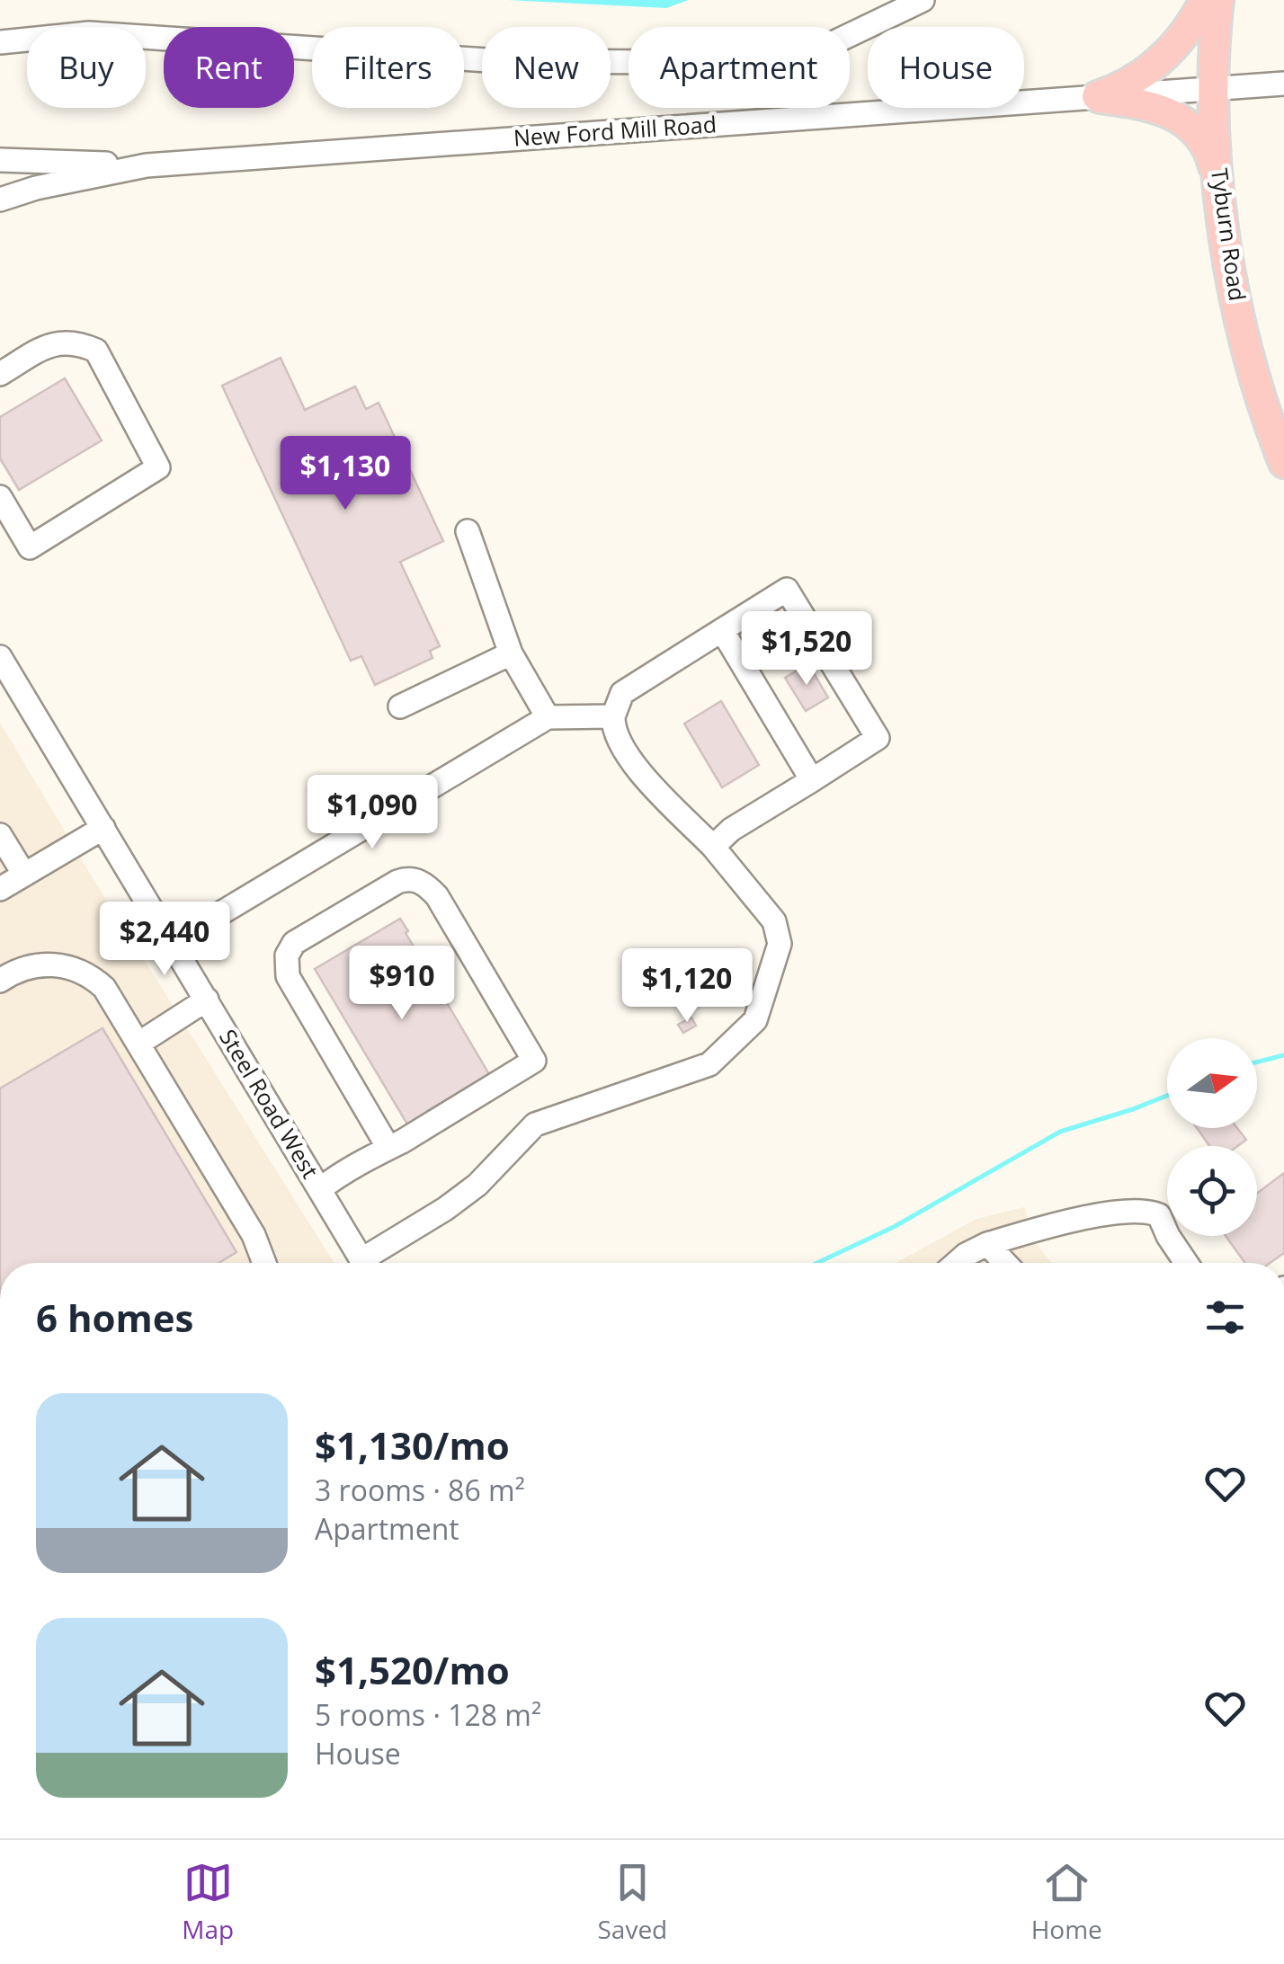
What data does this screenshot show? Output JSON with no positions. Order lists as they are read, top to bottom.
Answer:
{
  "streets": {
    "main road": ["Tyburn Road"],
    "street": ["New Ford Mill Road", "Steel Road West"]
  },
  "crossings": [
    ["New Ford Mill Road", "Tyburn Road"]
  ],
  "north": "right",
  "page": {
    "chip": [
      "Buy",
      "Rent",
      "Filters",
      "New",
      "Apartment",
      "House"
    ],
    "price": [
      "$1,130",
      "$1,520",
      "$1,090",
      "$2,440",
      "$910",
      "$1,120"
    ],
    "heading": "6 homes",
    "list": [
      {
        "name": "$1,130/mo",
        "note": "3 rooms · 86 m² · Apartment"
      },
      {
        "name": "$1,520/mo",
        "note": "5 rooms · 128 m² · House"
      }
    ],
    "tabs": ["Map", "Saved", "Home"]
  }
}
